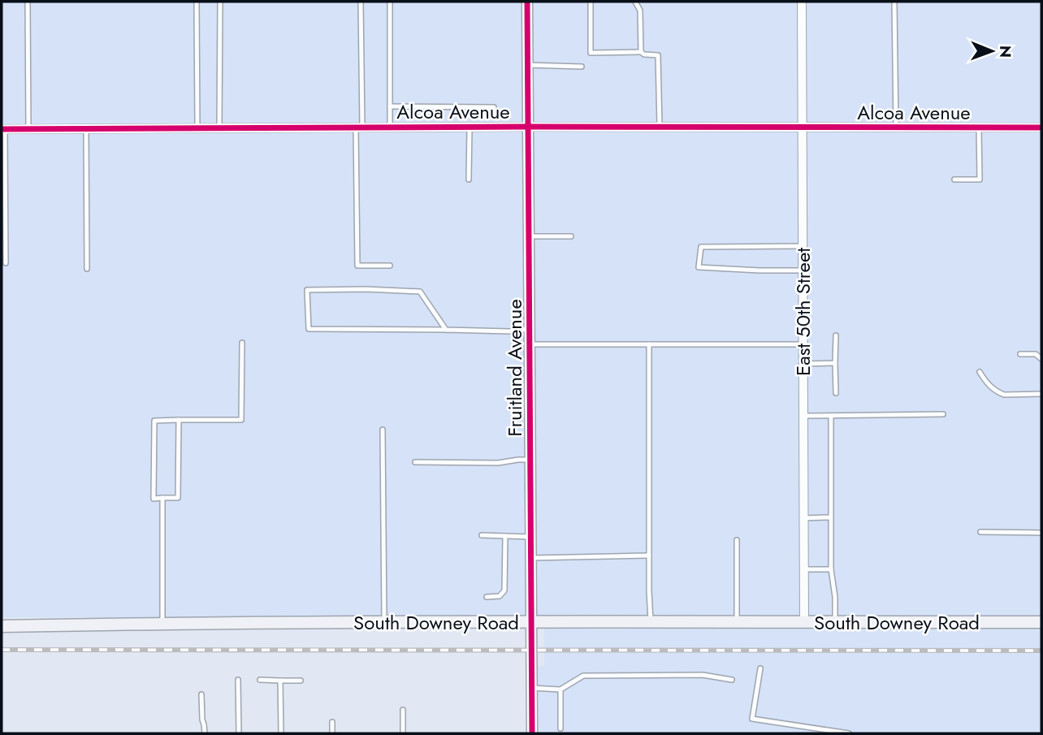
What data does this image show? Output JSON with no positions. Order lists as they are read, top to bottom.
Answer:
{
  "streets": {
    "main road": ["South Downey Road"],
    "street": ["Alcoa Avenue", "East 50th Street", "Fruitland Avenue"]
  },
  "crossings": [
    ["Alcoa Avenue", "East 50th Street"],
    ["Alcoa Avenue", "Fruitland Avenue"],
    ["East 50th Street", "South Downey Road"],
    ["Fruitland Avenue", "South Downey Road"]
  ],
  "north": "right"
}
